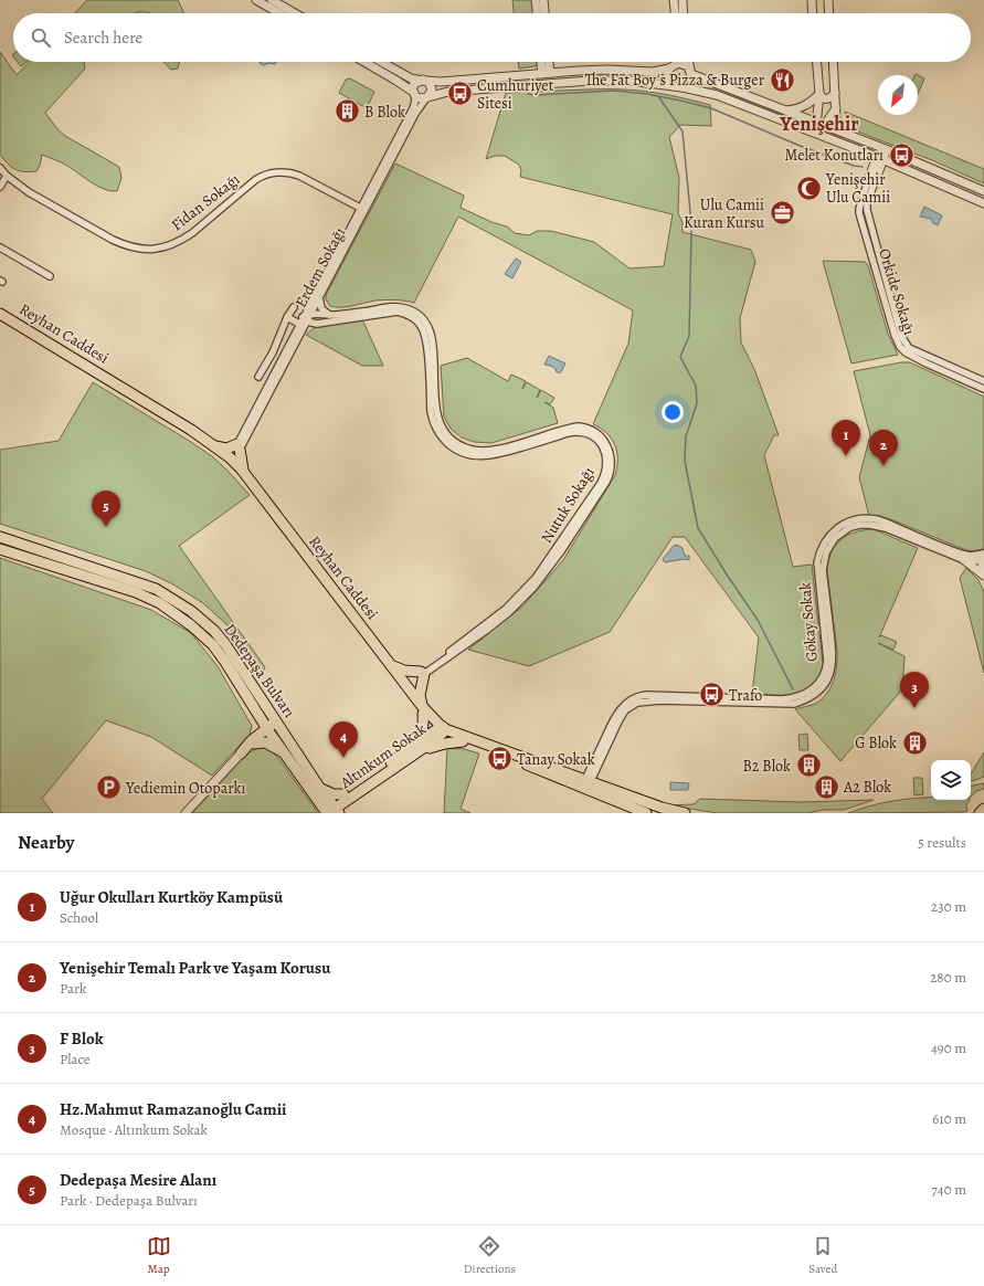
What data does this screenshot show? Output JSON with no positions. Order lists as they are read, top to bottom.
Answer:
{
  "streets": {
    "main road": ["Reyhan Caddesi", "Dedepaşa Bulvarı", "Altınkum Sokak"],
    "street": [
      "Fidan Sokağı",
      "Erdem Sokağı",
      "Orkide Sokağı",
      "Nutuk Sokağı",
      "Gökay Sokak"
    ]
  },
  "crossings": [
    ["Fidan Sokağı", "Erdem Sokağı"],
    ["Erdem Sokağı", "Nutuk Sokağı"],
    ["Dedepaşa Bulvarı", "Altınkum Sokak"]
  ],
  "districts": ["Yenişehir"],
  "places": {
    "restaurant": ["The Fat Boy's Pizza & Burger"],
    "bus stop": [
      "Cumhuriyet Sitesi",
      "Melet Konutları",
      "Trafo",
      "Tanay Sokak"
    ],
    "building": [
      "B Blok",
      "G Blok",
      "B2 Blok",
      "A2 Blok"
    ],
    "mosque": ["Yenişehir Ulu Camii"],
    "office": ["Ulu Camii Kuran Kursu"],
    "parking": ["Yediemin Otoparkı"]
  },
  "north": "bottom left",
  "page": {
    "search": "Search here",
    "pins": [
      "1",
      "2",
      "5",
      "3",
      "4"
    ],
    "heading": ["Nearby", "5 results"],
    "list": [
      {
        "mark": "1",
        "name": "Uğur Okulları Kurtköy Kampüsü",
        "note": "School",
        "value": "230 m"
      },
      {
        "mark": "2",
        "name": "Yenişehir Temalı Park ve Yaşam Korusu",
        "note": "Park",
        "value": "280 m"
      },
      {
        "mark": "3",
        "name": "F Blok",
        "note": "Place",
        "value": "490 m"
      },
      {
        "mark": "4",
        "name": "Hz.Mahmut Ramazanoğlu Camii",
        "note": "Mosque · Altınkum Sokak",
        "value": "610 m"
      },
      {
        "mark": "5",
        "name": "Dedepaşa Mesire Alanı",
        "note": "Park · Dedepaşa Bulvarı",
        "value": "740 m"
      }
    ],
    "nav": ["Map", "Directions", "Saved"]
  }
}
